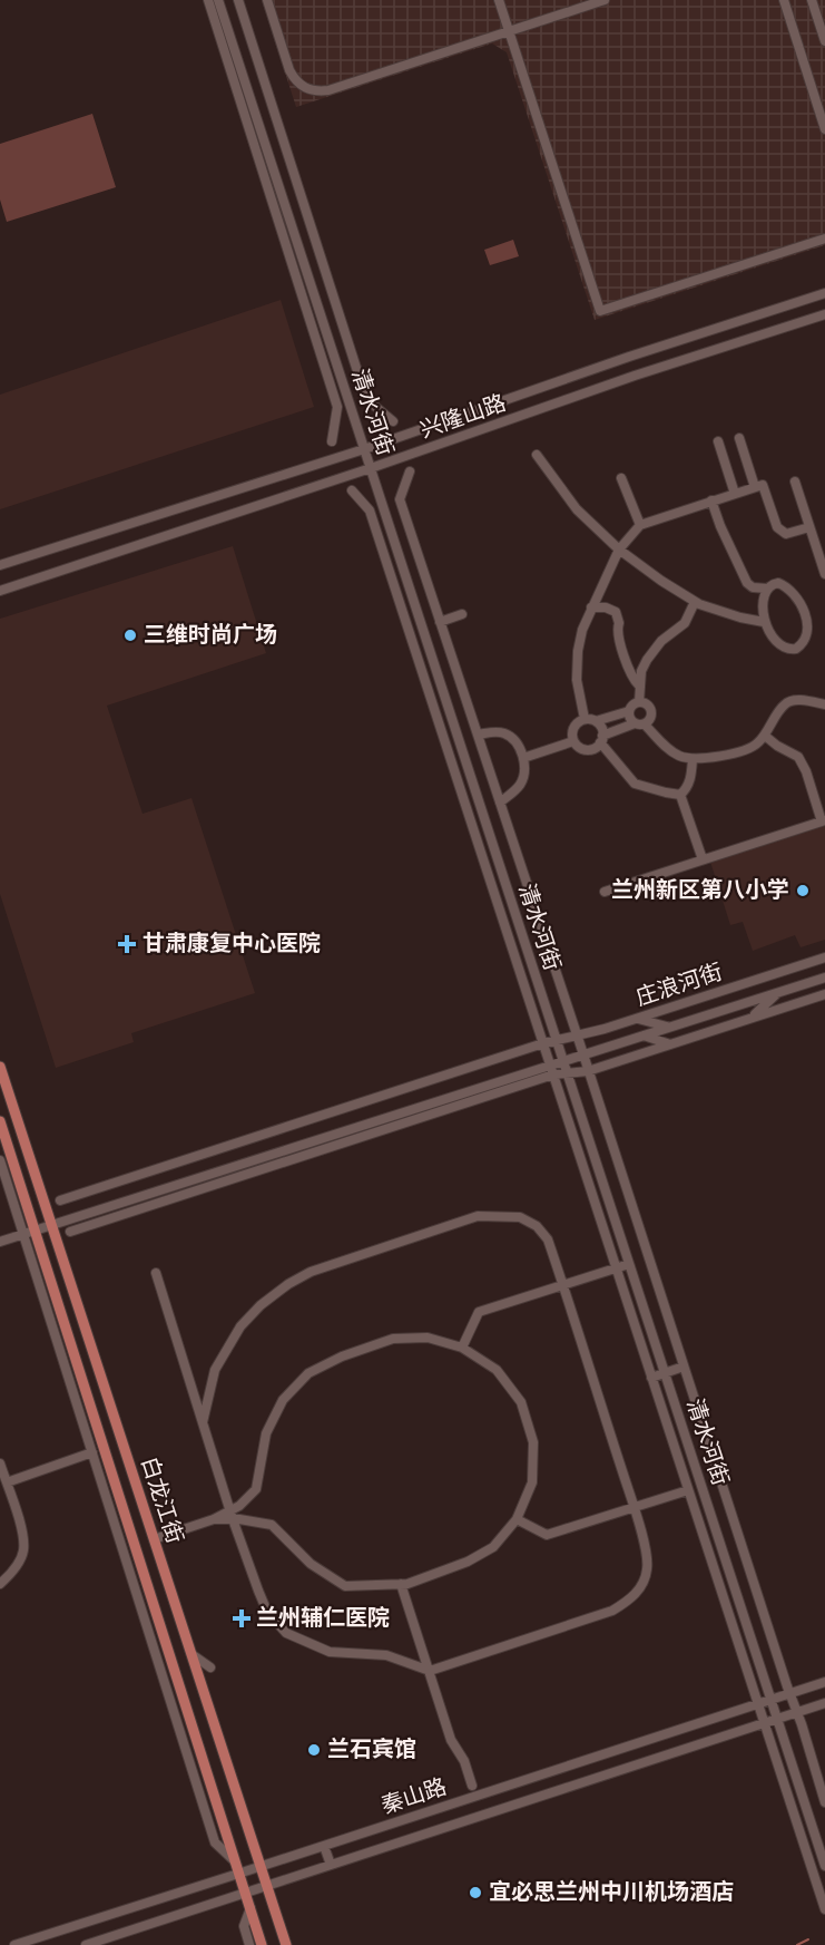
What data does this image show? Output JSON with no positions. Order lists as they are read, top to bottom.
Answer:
{
  "streets": {
    "main road": ["白龙江街"],
    "street": [
      "清水河街",
      "兴隆山路",
      "庄浪河街",
      "秦山路"
    ]
  },
  "crossings": [
    ["清水河街", "兴隆山路"],
    ["清水河街", "庄浪河街"],
    ["清水河街", "秦山路"],
    ["白龙江街", "秦山路"]
  ],
  "places": {
    "other": [
      "三维时尚广场",
      "兰州新区第八小学",
      "兰石宾馆",
      "宜必思兰州中川机场酒店"
    ],
    "health": ["甘肃康复中心医院", "兰州辅仁医院"]
  }
}
